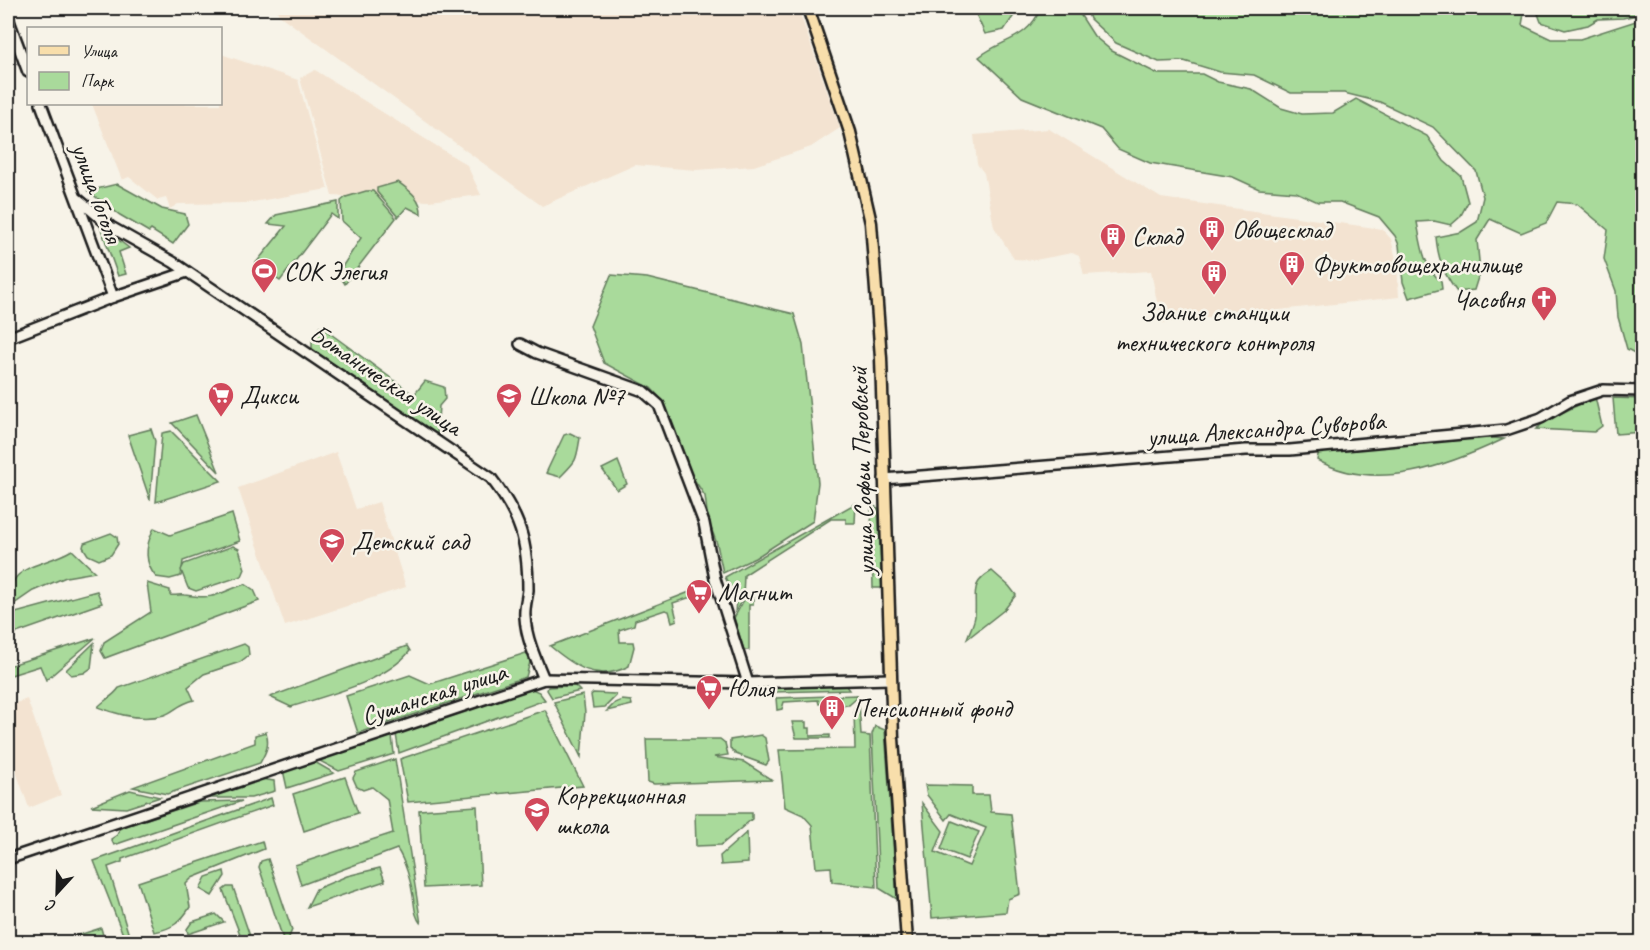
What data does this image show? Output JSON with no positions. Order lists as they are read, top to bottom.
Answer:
{
  "streets": {
    "main road": ["улица Софьи Перовской"],
    "street": [
      "улица Гоголя",
      "Ботаническая улица",
      "улица Александра Суворова",
      "Сушанская улица"
    ]
  },
  "crossings": [
    ["улица Гоголя", "Ботаническая улица"],
    ["Ботаническая улица", "Сушанская улица"],
    ["улица Александра Суворова", "улица Софьи Перовской"],
    ["улица Софьи Перовской", "Сушанская улица"]
  ],
  "places": {
    "building": [
      "Овощесклад",
      "Склад",
      "Фруктоовощехранилище",
      "Здание станции технического контроля",
      "Пенсионный фонд"
    ],
    "sports": ["СОК Элегия"],
    "church": ["Часовня"],
    "supermarket": ["Дикси", "Магнит", "Юлия"],
    "school or university": ["Школа №7", "Детский сад", "Коррекционная школа"]
  },
  "legend": ["Улица", "Парк"],
  "north": "bottom"
}
